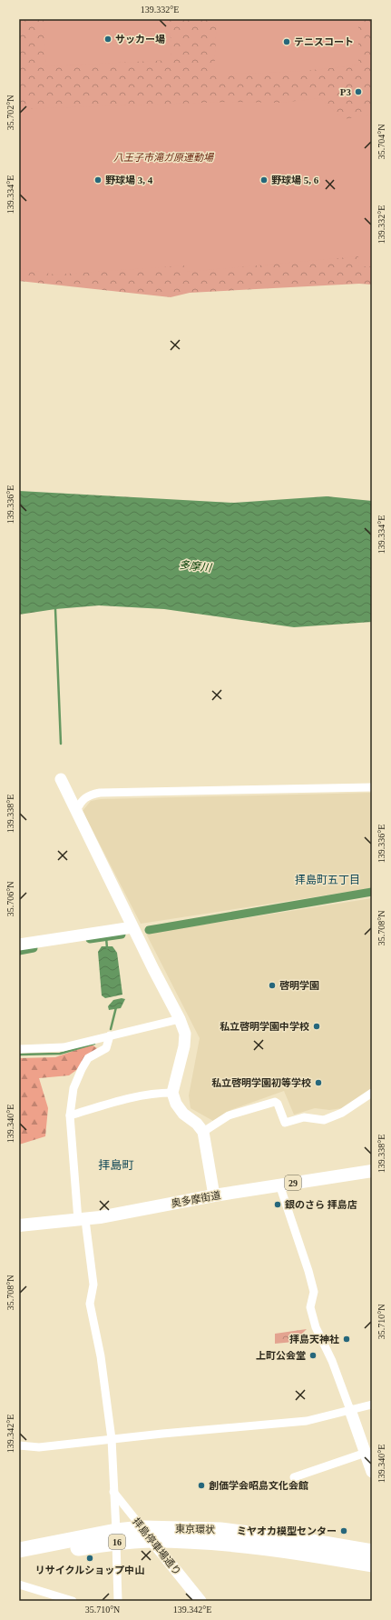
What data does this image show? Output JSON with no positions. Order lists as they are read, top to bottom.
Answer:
{
  "streets": {
    "highway": ["東京環状", "16"],
    "main road": ["29", "奥多摩街道"],
    "street": ["拝島停車場通り"]
  },
  "crossings": [
    ["東京環状", "拝島停車場通り"]
  ],
  "districts": ["拝島町五丁目", "拝島町"],
  "water": ["多摩川"],
  "parks": ["八王子市滝ガ原運動場"],
  "places": [
    "サッカー場",
    "テニスコート",
    "P3",
    "野球場 3, 4",
    "野球場 5, 6",
    "啓明学園",
    "私立啓明学園中学校",
    "私立啓明学園初等学校",
    "銀のさら 拝島店",
    "拝島天神社",
    "上町公会堂",
    "創価学会昭島文化会館",
    "ミヤオカ模型センター",
    "リサイクルショップ中山"
  ],
  "coordinates": [
    "139.332°E",
    "35.702°N",
    "35.704°N",
    "139.334°E",
    "139.336°E",
    "139.338°E",
    "35.706°N",
    "35.708°N",
    "139.340°E",
    "35.710°N",
    "139.342°E"
  ]
}
